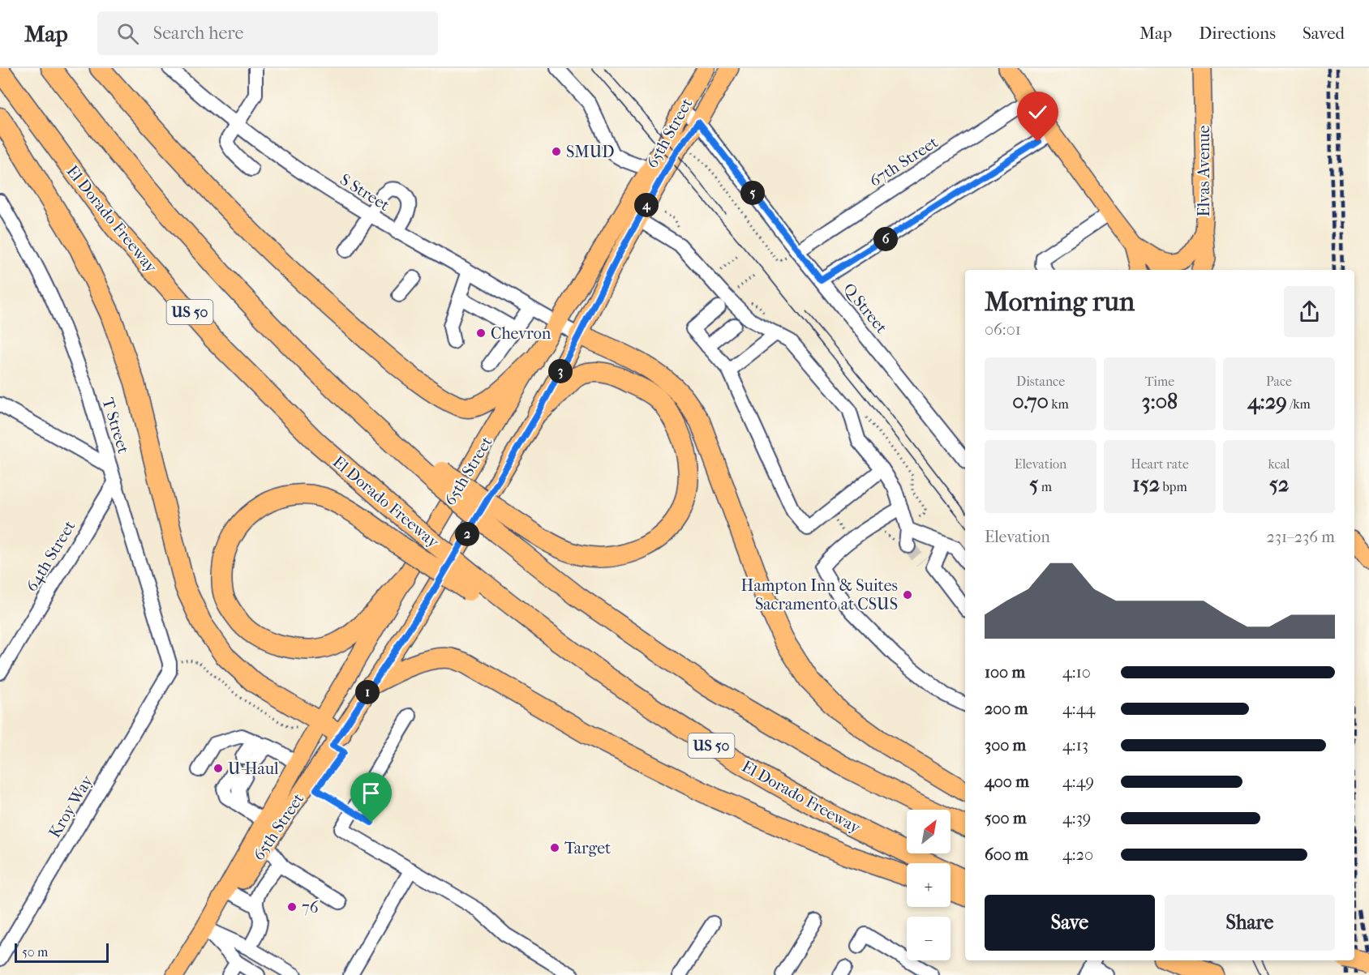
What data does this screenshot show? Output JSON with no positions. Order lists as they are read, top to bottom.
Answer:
{
  "streets": {
    "highway": ["El Dorado Freeway", "US 50"],
    "main road": ["65th Street", "Elvas Avenue"],
    "street": [
      "67th Street",
      "S Street",
      "Q Street",
      "T Street",
      "64th Street",
      "Kroy Way"
    ]
  },
  "crossings": [
    ["65th Street", "S Street"],
    ["65th Street", "Q Street"],
    ["67th Street", "Q Street"],
    ["T Street", "64th Street"],
    ["T Street", "Kroy Way"]
  ],
  "places": [
    "SMUD",
    "Chevron",
    "Hampton Inn & Suites Sacramento at CSUS",
    "U-Haul",
    "Target",
    "76"
  ],
  "scale_bar": "50 m",
  "north": "top right",
  "page": {
    "header": "Map",
    "search": "Search here",
    "nav": ["Map", "Directions", "Saved"],
    "pins": [
      "5",
      "4",
      "6",
      "3",
      "2",
      "1"
    ],
    "heading": ["Morning run", "06:01"],
    "stats": [
      ["Distance", "0.70 km"],
      ["Time", "3:08"],
      ["Pace", "4:29 /km"],
      ["Elevation", "5 m"],
      ["Heart rate", "152 bpm"],
      ["kcal", "52"]
    ],
    "chart": ["Elevation", "231–236 m"],
    "list": [
      {
        "name": "100 m",
        "note": "4:10"
      },
      {
        "name": "200 m",
        "note": "4:44"
      },
      {
        "name": "300 m",
        "note": "4:13"
      },
      {
        "name": "400 m",
        "note": "4:49"
      },
      {
        "name": "500 m",
        "note": "4:39"
      },
      {
        "name": "600 m",
        "note": "4:20"
      }
    ],
    "map_buttons": ["+", "−"],
    "buttons": ["Save", "Share"],
    "scale": "50 m"
  }
}
